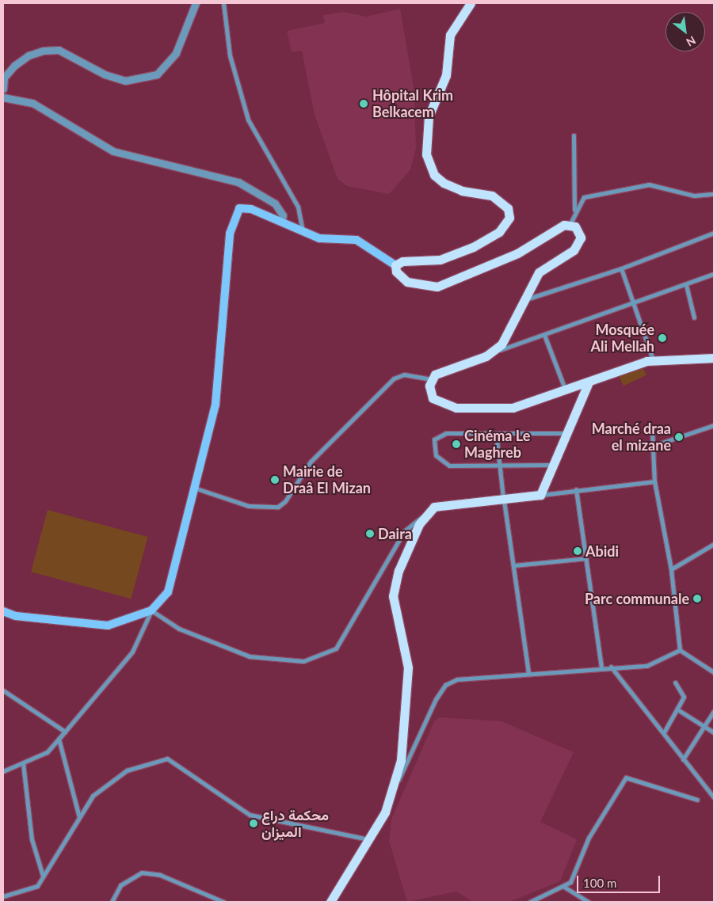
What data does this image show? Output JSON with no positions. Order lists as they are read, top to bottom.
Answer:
{
  "places": [
    "Hôpital Krim Belkacem",
    "Mosquée Ali Mellah",
    "Marché draa el mizane",
    "Cinéma Le Maghreb",
    "Mairie de Draâ El Mizan",
    "Daira",
    "Abidi",
    "Parc communale",
    "محكمة دراع الميزان"
  ],
  "scale_bar": "100 m",
  "north": "bottom right"
}
